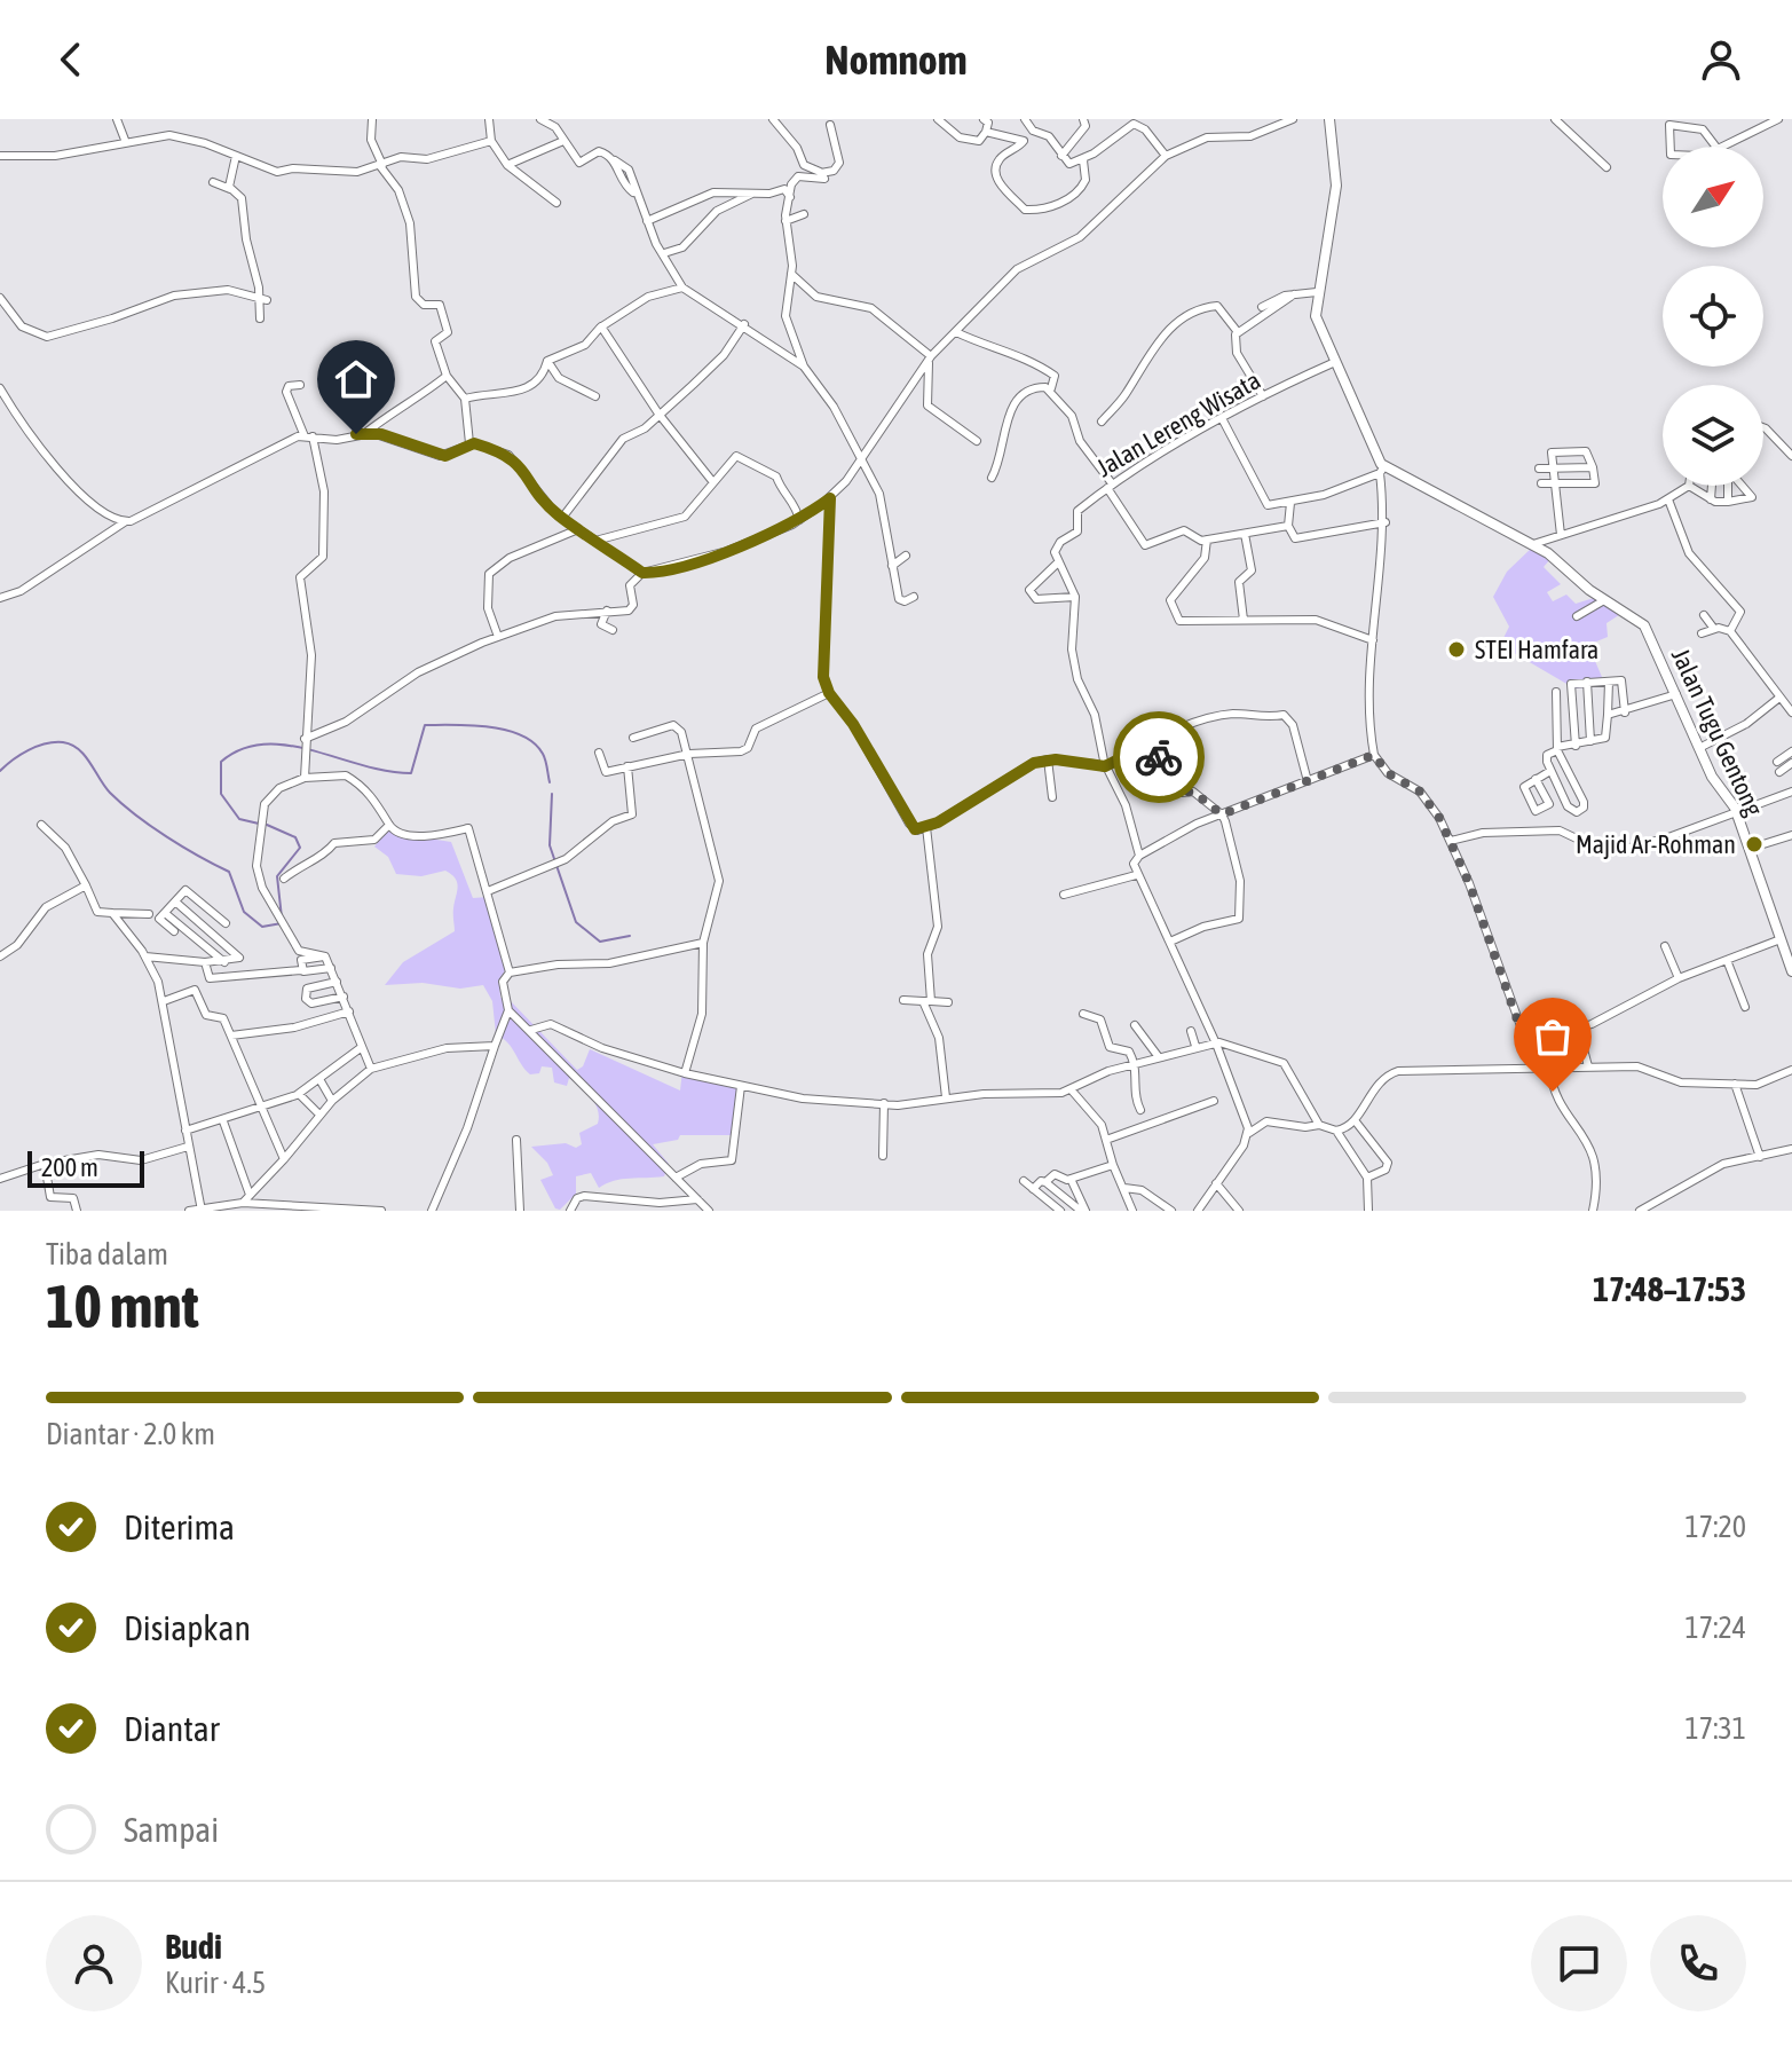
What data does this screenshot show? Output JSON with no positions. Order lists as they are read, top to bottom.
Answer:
{
  "streets": {
    "main road": ["Jalan Tugu Gentong"],
    "street": ["Jalan Lereng Wisata"]
  },
  "places": ["STEI Hamfara", "Majid Ar-Rohman"],
  "scale_bar": "200 m",
  "north": "top right",
  "page": {
    "header": "Nomnom",
    "scale": "200 m",
    "heading": ["10 mnt", "Tiba dalam", "17:48–17:53"],
    "panel": ["Budi", "Kurir · 4.5"],
    "bar": "Diantar · 2.0 km",
    "list": [
      ["Diterima", "17:20"],
      ["Disiapkan", "17:24"],
      ["Diantar", "17:31"],
      "Sampai"
    ]
  }
}
